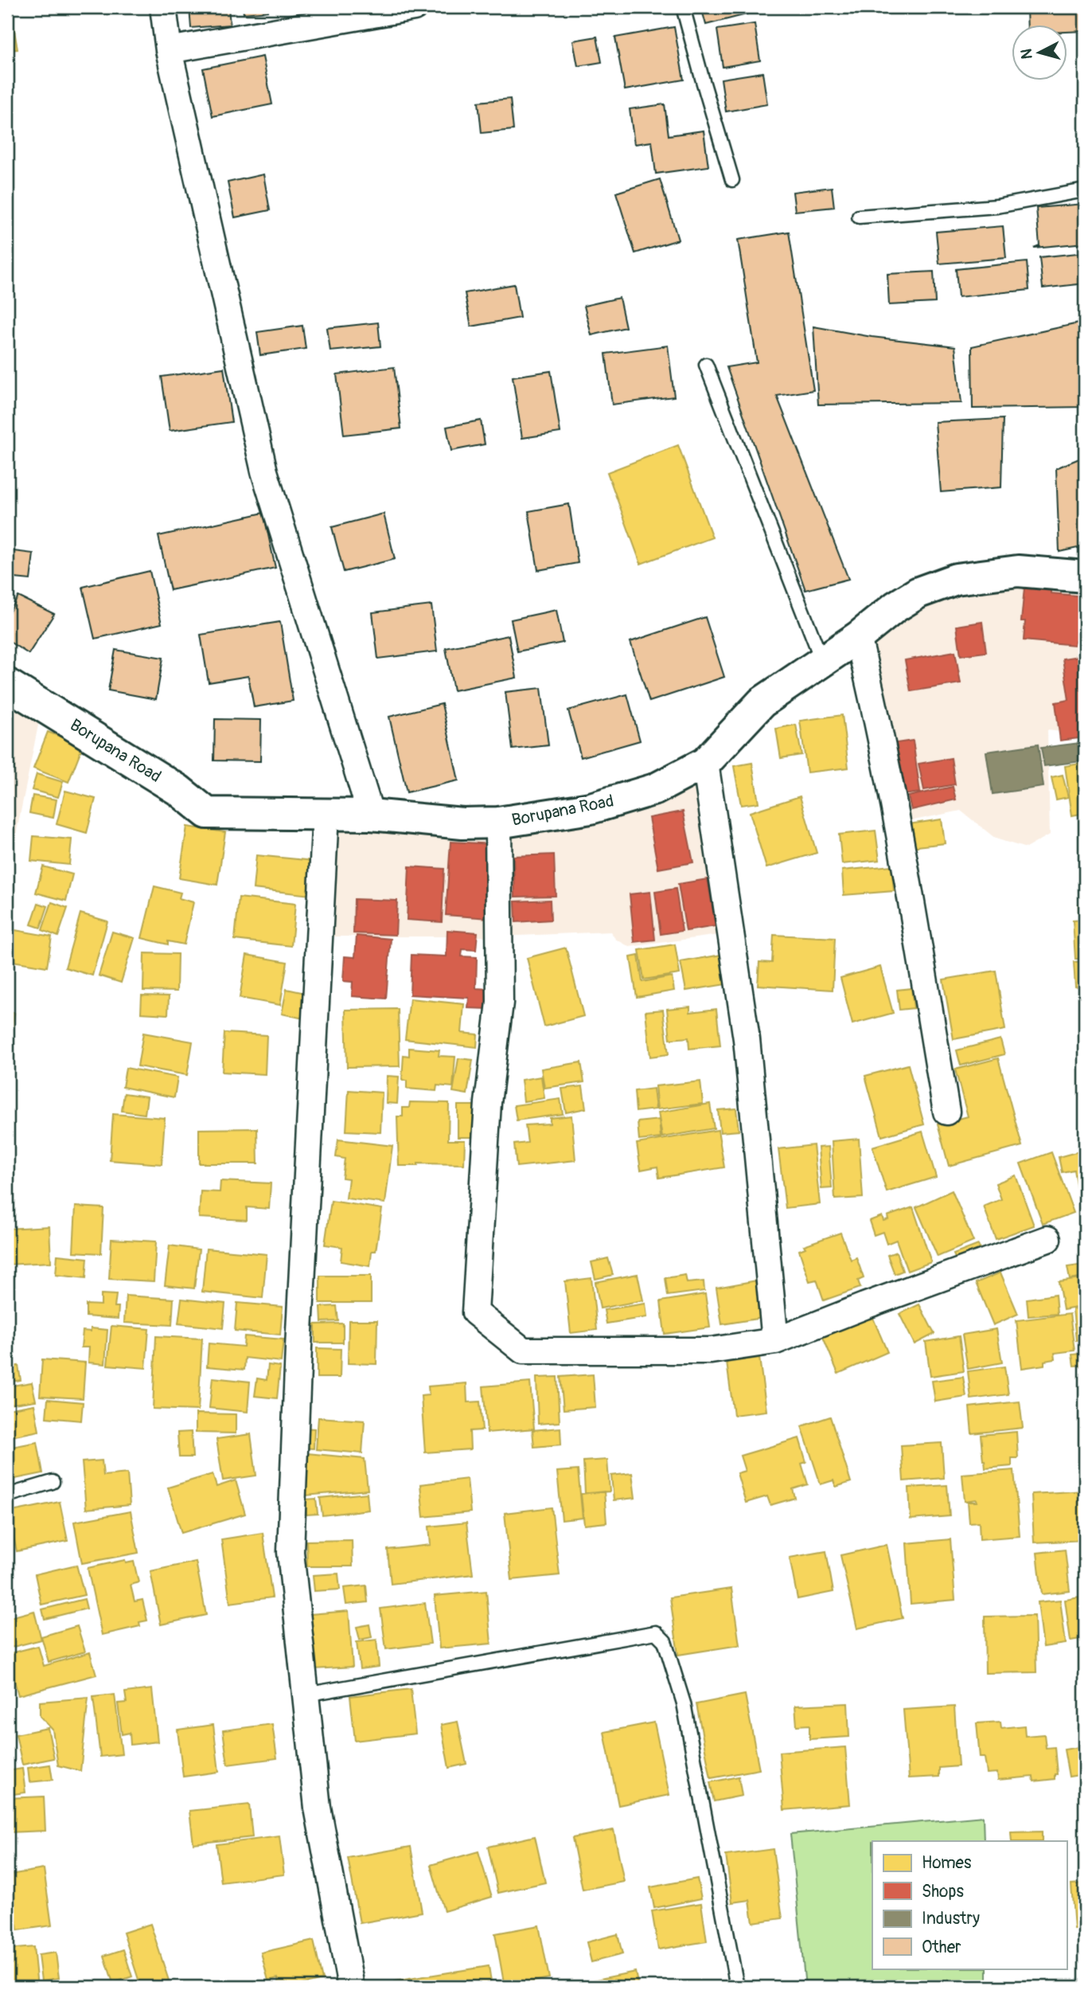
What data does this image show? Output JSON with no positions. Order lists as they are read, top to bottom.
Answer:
{
  "streets": {
    "main road": ["Borupana Road"]
  },
  "legend": [
    "Homes",
    "Shops",
    "Industry",
    "Other"
  ],
  "north": "left"
}
